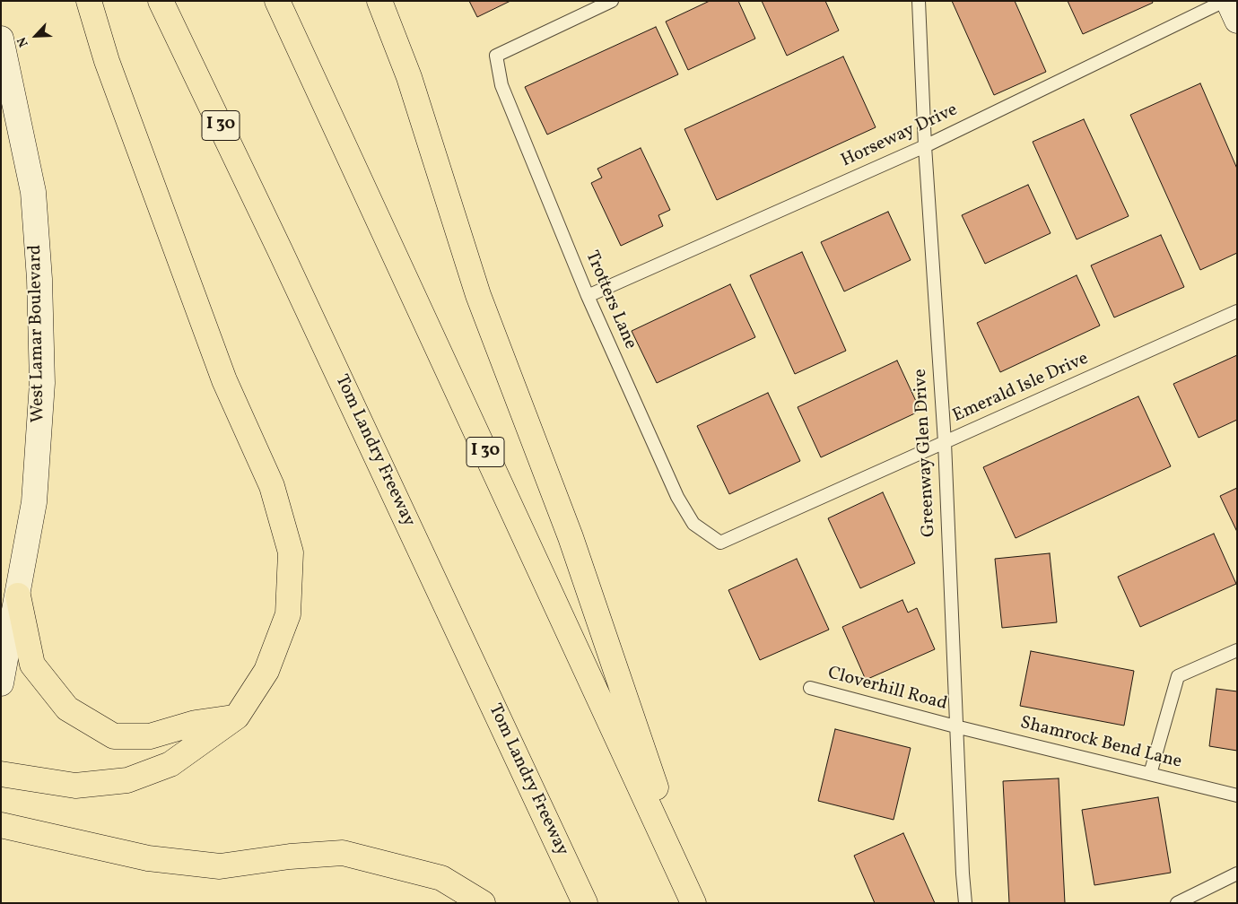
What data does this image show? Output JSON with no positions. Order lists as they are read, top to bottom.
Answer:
{
  "streets": {
    "highway": ["I 30", "Tom Landry Freeway"],
    "main road": ["West Lamar Boulevard"],
    "lane": [
      "Horseway Drive",
      "Trotters Lane",
      "Emerald Isle Drive",
      "Greenway Glen Drive",
      "Cloverhill Road",
      "Shamrock Bend Lane"
    ]
  },
  "crossings": [
    ["Horseway Drive", "Trotters Lane"],
    ["Horseway Drive", "Greenway Glen Drive"],
    ["Trotters Lane", "Emerald Isle Drive"],
    ["Emerald Isle Drive", "Greenway Glen Drive"],
    ["Greenway Glen Drive", "Cloverhill Road"],
    ["Greenway Glen Drive", "Shamrock Bend Lane"],
    ["Cloverhill Road", "Shamrock Bend Lane"]
  ],
  "north": "bottom left"
}
